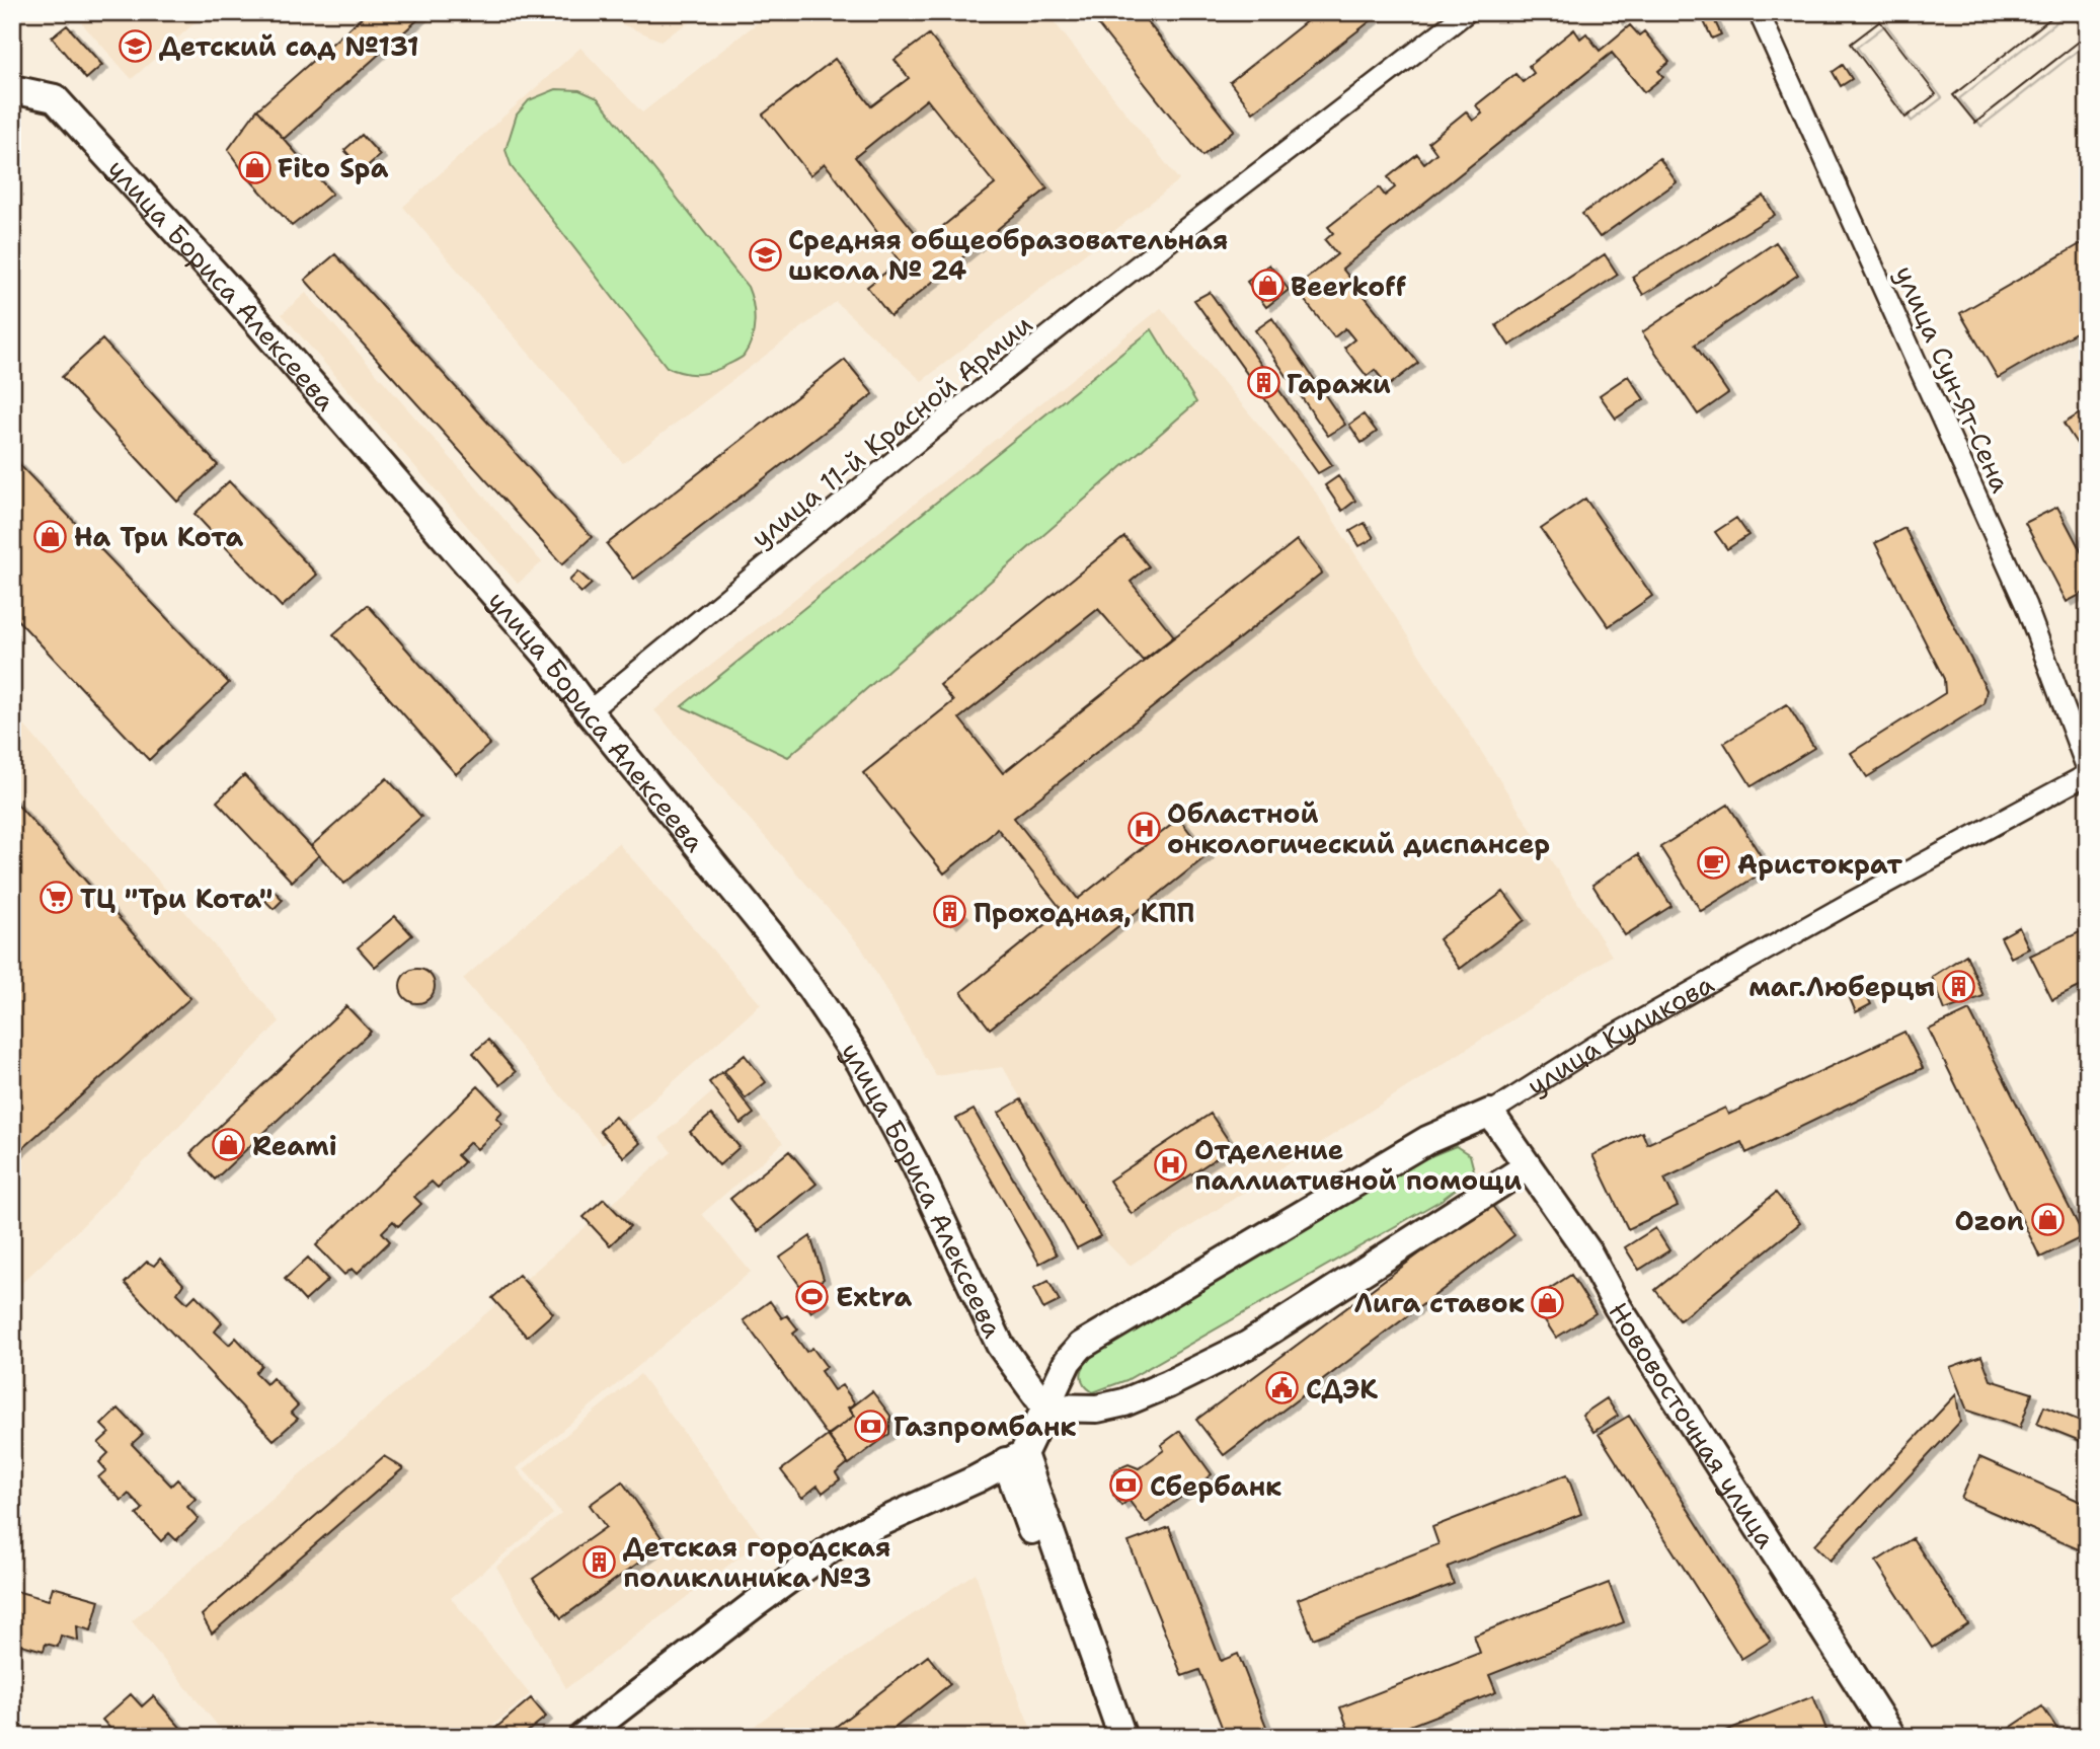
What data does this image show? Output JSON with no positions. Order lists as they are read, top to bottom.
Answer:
{
  "streets": {
    "main road": ["улица Бориса Алексеева", "Нововосточная улица"],
    "street": ["улица Сун-Ят-Сена", "улица 11-й Красной Армии", "улица Куликова"]
  },
  "crossings": [
    ["улица Бориса Алексеева", "улица 11-й Красной Армии"],
    ["улица Сун-Ят-Сена", "улица Куликова"],
    ["улица Куликова", "Нововосточная улица"]
  ],
  "places": {
    "school or university": ["Детский сад №131", "Средняя общеобразовательная школа № 24"],
    "shop": [
      "Fito Spa",
      "Beerkoff",
      "На Три Кота",
      "Reami",
      "Ozon",
      "Лига ставок"
    ],
    "building": [
      "Гаражи",
      "Проходная, КПП",
      "маг.Люберцы",
      "Детская городская поликлиника №3"
    ],
    "hospital": ["Областной онкологический диспансер", "Отделение паллиативной помощи"],
    "cafe": ["Аристократ"],
    "supermarket": ["ТЦ \"Три Кота\""],
    "sports": ["Extra"],
    "public building": ["СДЭК"],
    "bank": ["Газпромбанк", "Сбербанк"]
  }
}
